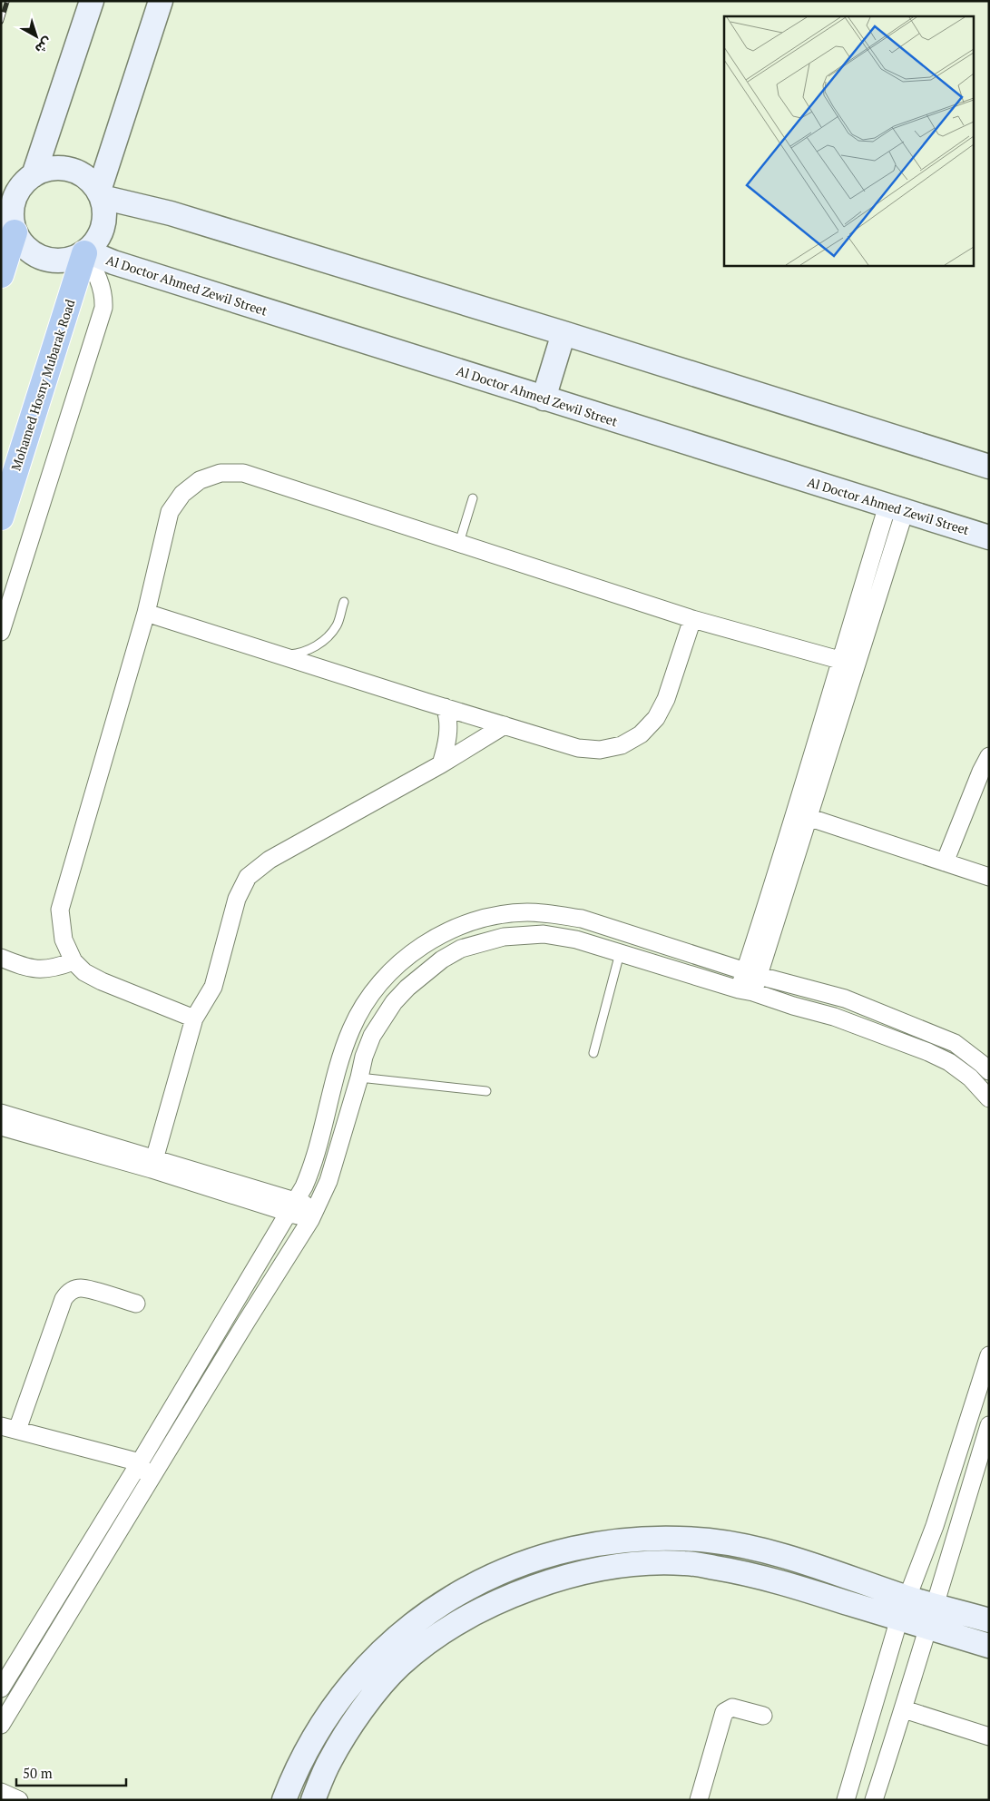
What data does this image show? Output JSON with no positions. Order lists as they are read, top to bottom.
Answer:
{
  "streets": {
    "highway": ["Mohamed Hosny Mubarak Road"],
    "street": ["Al Doctor Ahmed Zewil Street"]
  },
  "crossings": [
    ["Al Doctor Ahmed Zewil Street", "Mohamed Hosny Mubarak Road"]
  ],
  "scale_bar": "50 m",
  "north": "bottom right"
}
